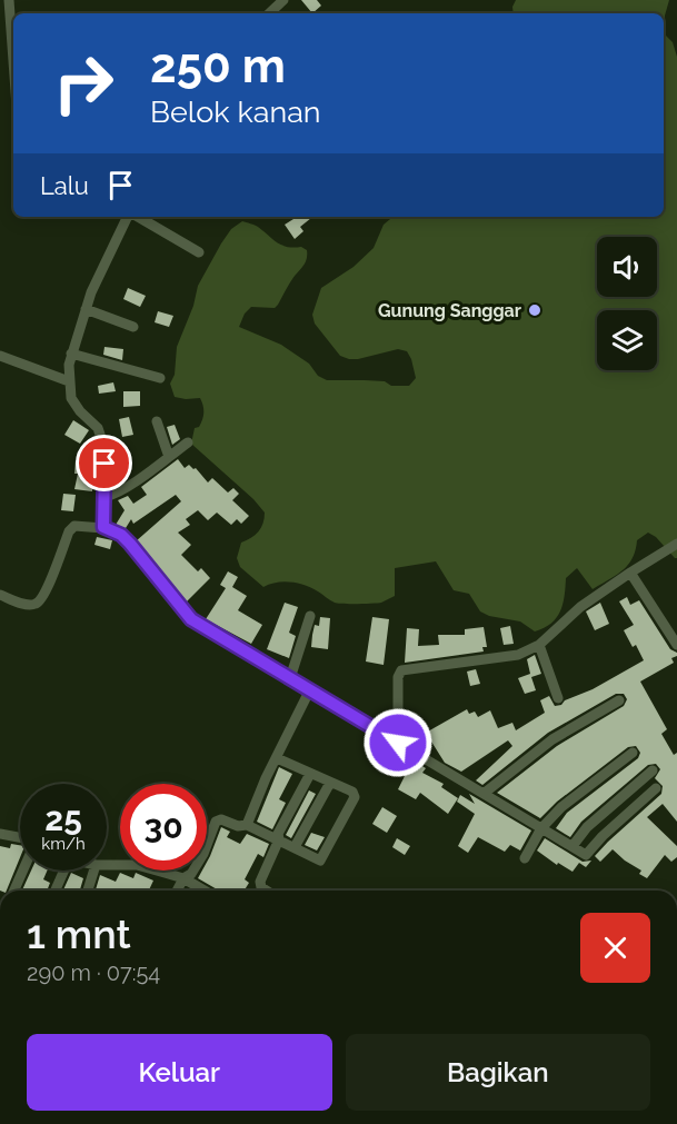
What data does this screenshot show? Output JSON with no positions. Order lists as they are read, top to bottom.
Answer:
{
  "places": ["Gunung Sanggar"],
  "page": {
    "turn": ["250 m", "Belok kanan"],
    "then": "Lalu",
    "speed": "25 km/h",
    "limit": "30",
    "heading": ["1 mnt", "290 m · 07:54"],
    "buttons": ["Keluar", "Bagikan"]
  }
}
